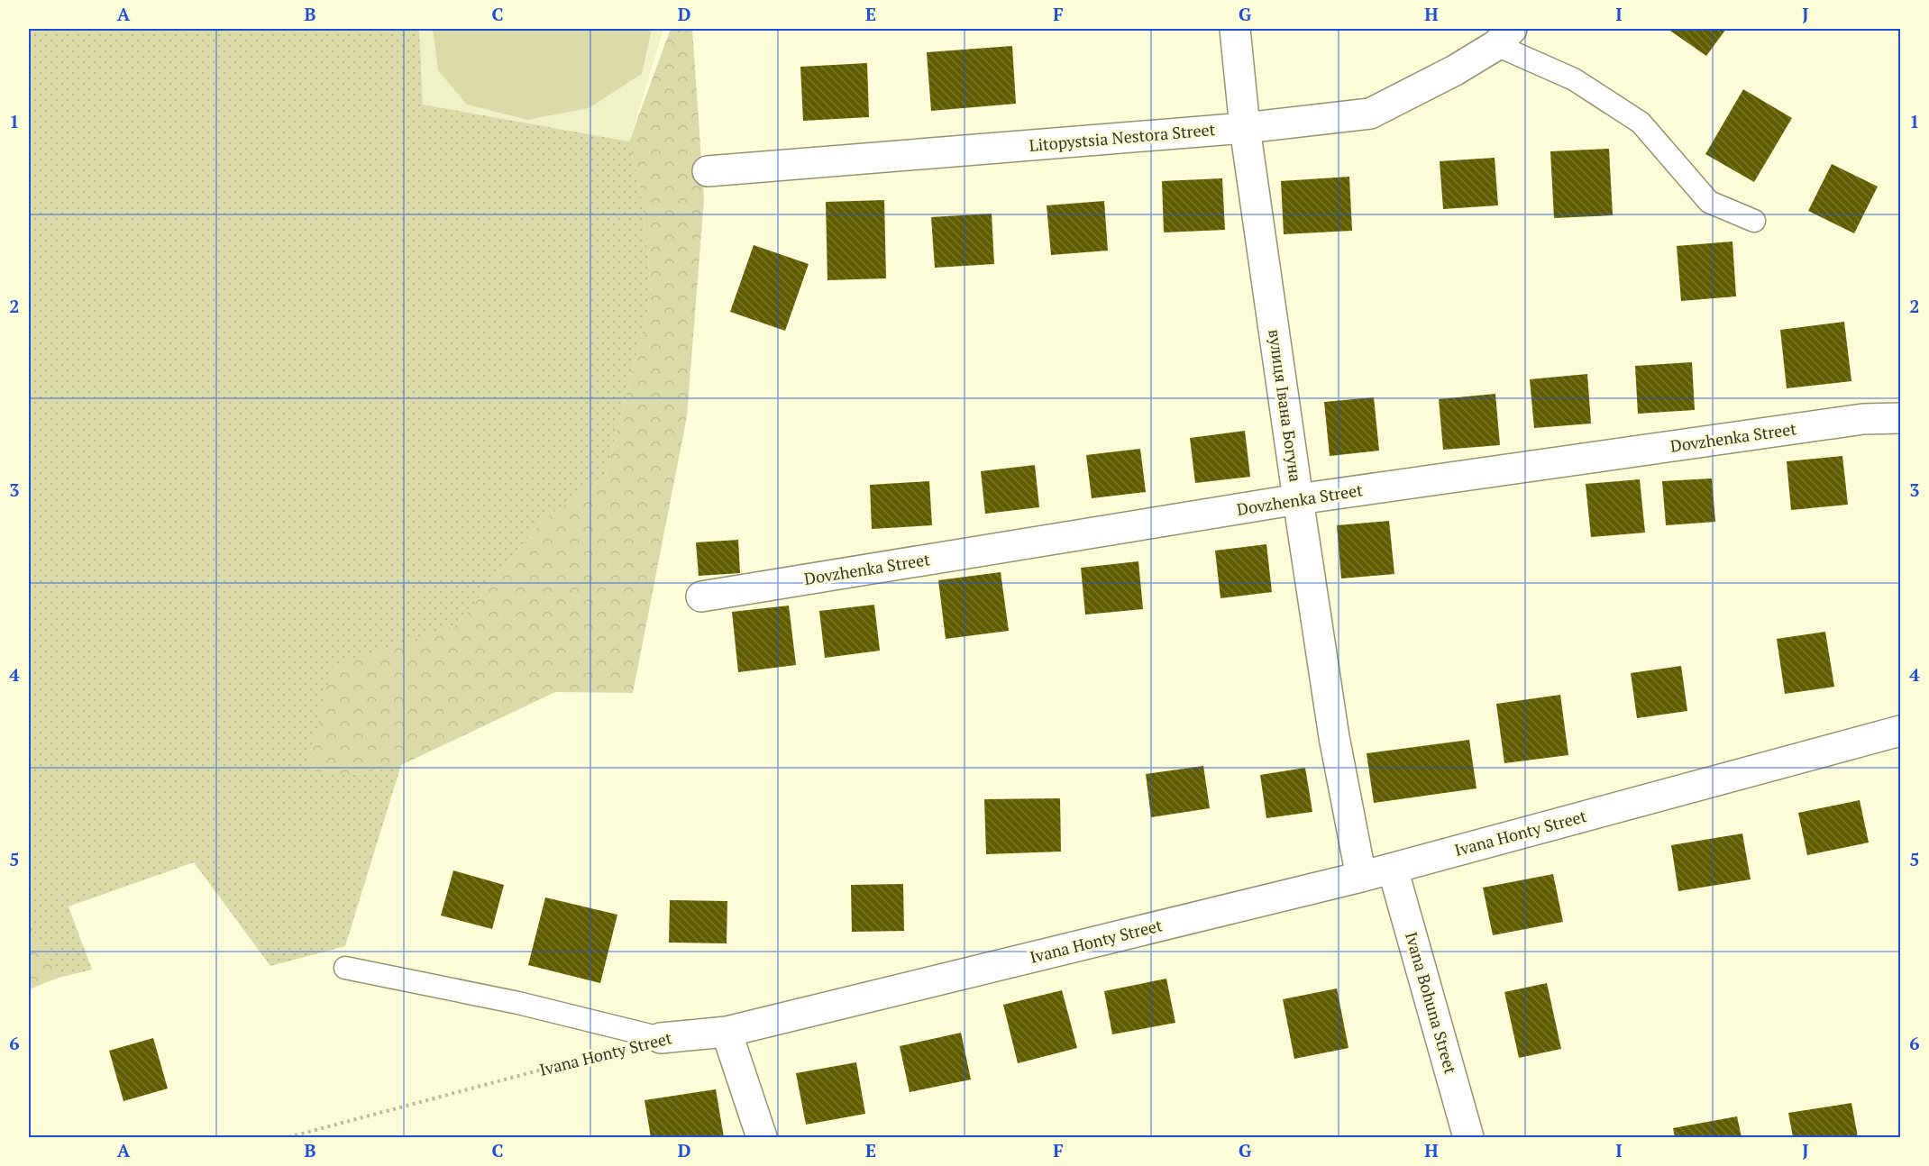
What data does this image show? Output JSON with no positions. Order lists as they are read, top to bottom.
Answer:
{
  "streets": {
    "street": [
      "Litopystsia Nestora Street",
      "вулиця Івана Богуна",
      "Dovzhenka Street",
      "Ivana Honty Street",
      "Ivana Bohuna Street"
    ]
  },
  "crossings": [
    ["Litopystsia Nestora Street", "вулиця Івана Богуна"],
    ["вулиця Івана Богуна", "Dovzhenka Street"],
    ["вулиця Івана Богуна", "Ivana Honty Street"],
    ["Ivana Honty Street", "Ivana Bohuna Street"]
  ],
  "grid": {
    "columns": [
      "A",
      "B",
      "C",
      "D",
      "E",
      "F",
      "G",
      "H",
      "I",
      "J"
    ],
    "rows": [
      "1",
      "2",
      "3",
      "4",
      "5",
      "6"
    ]
  }
}
